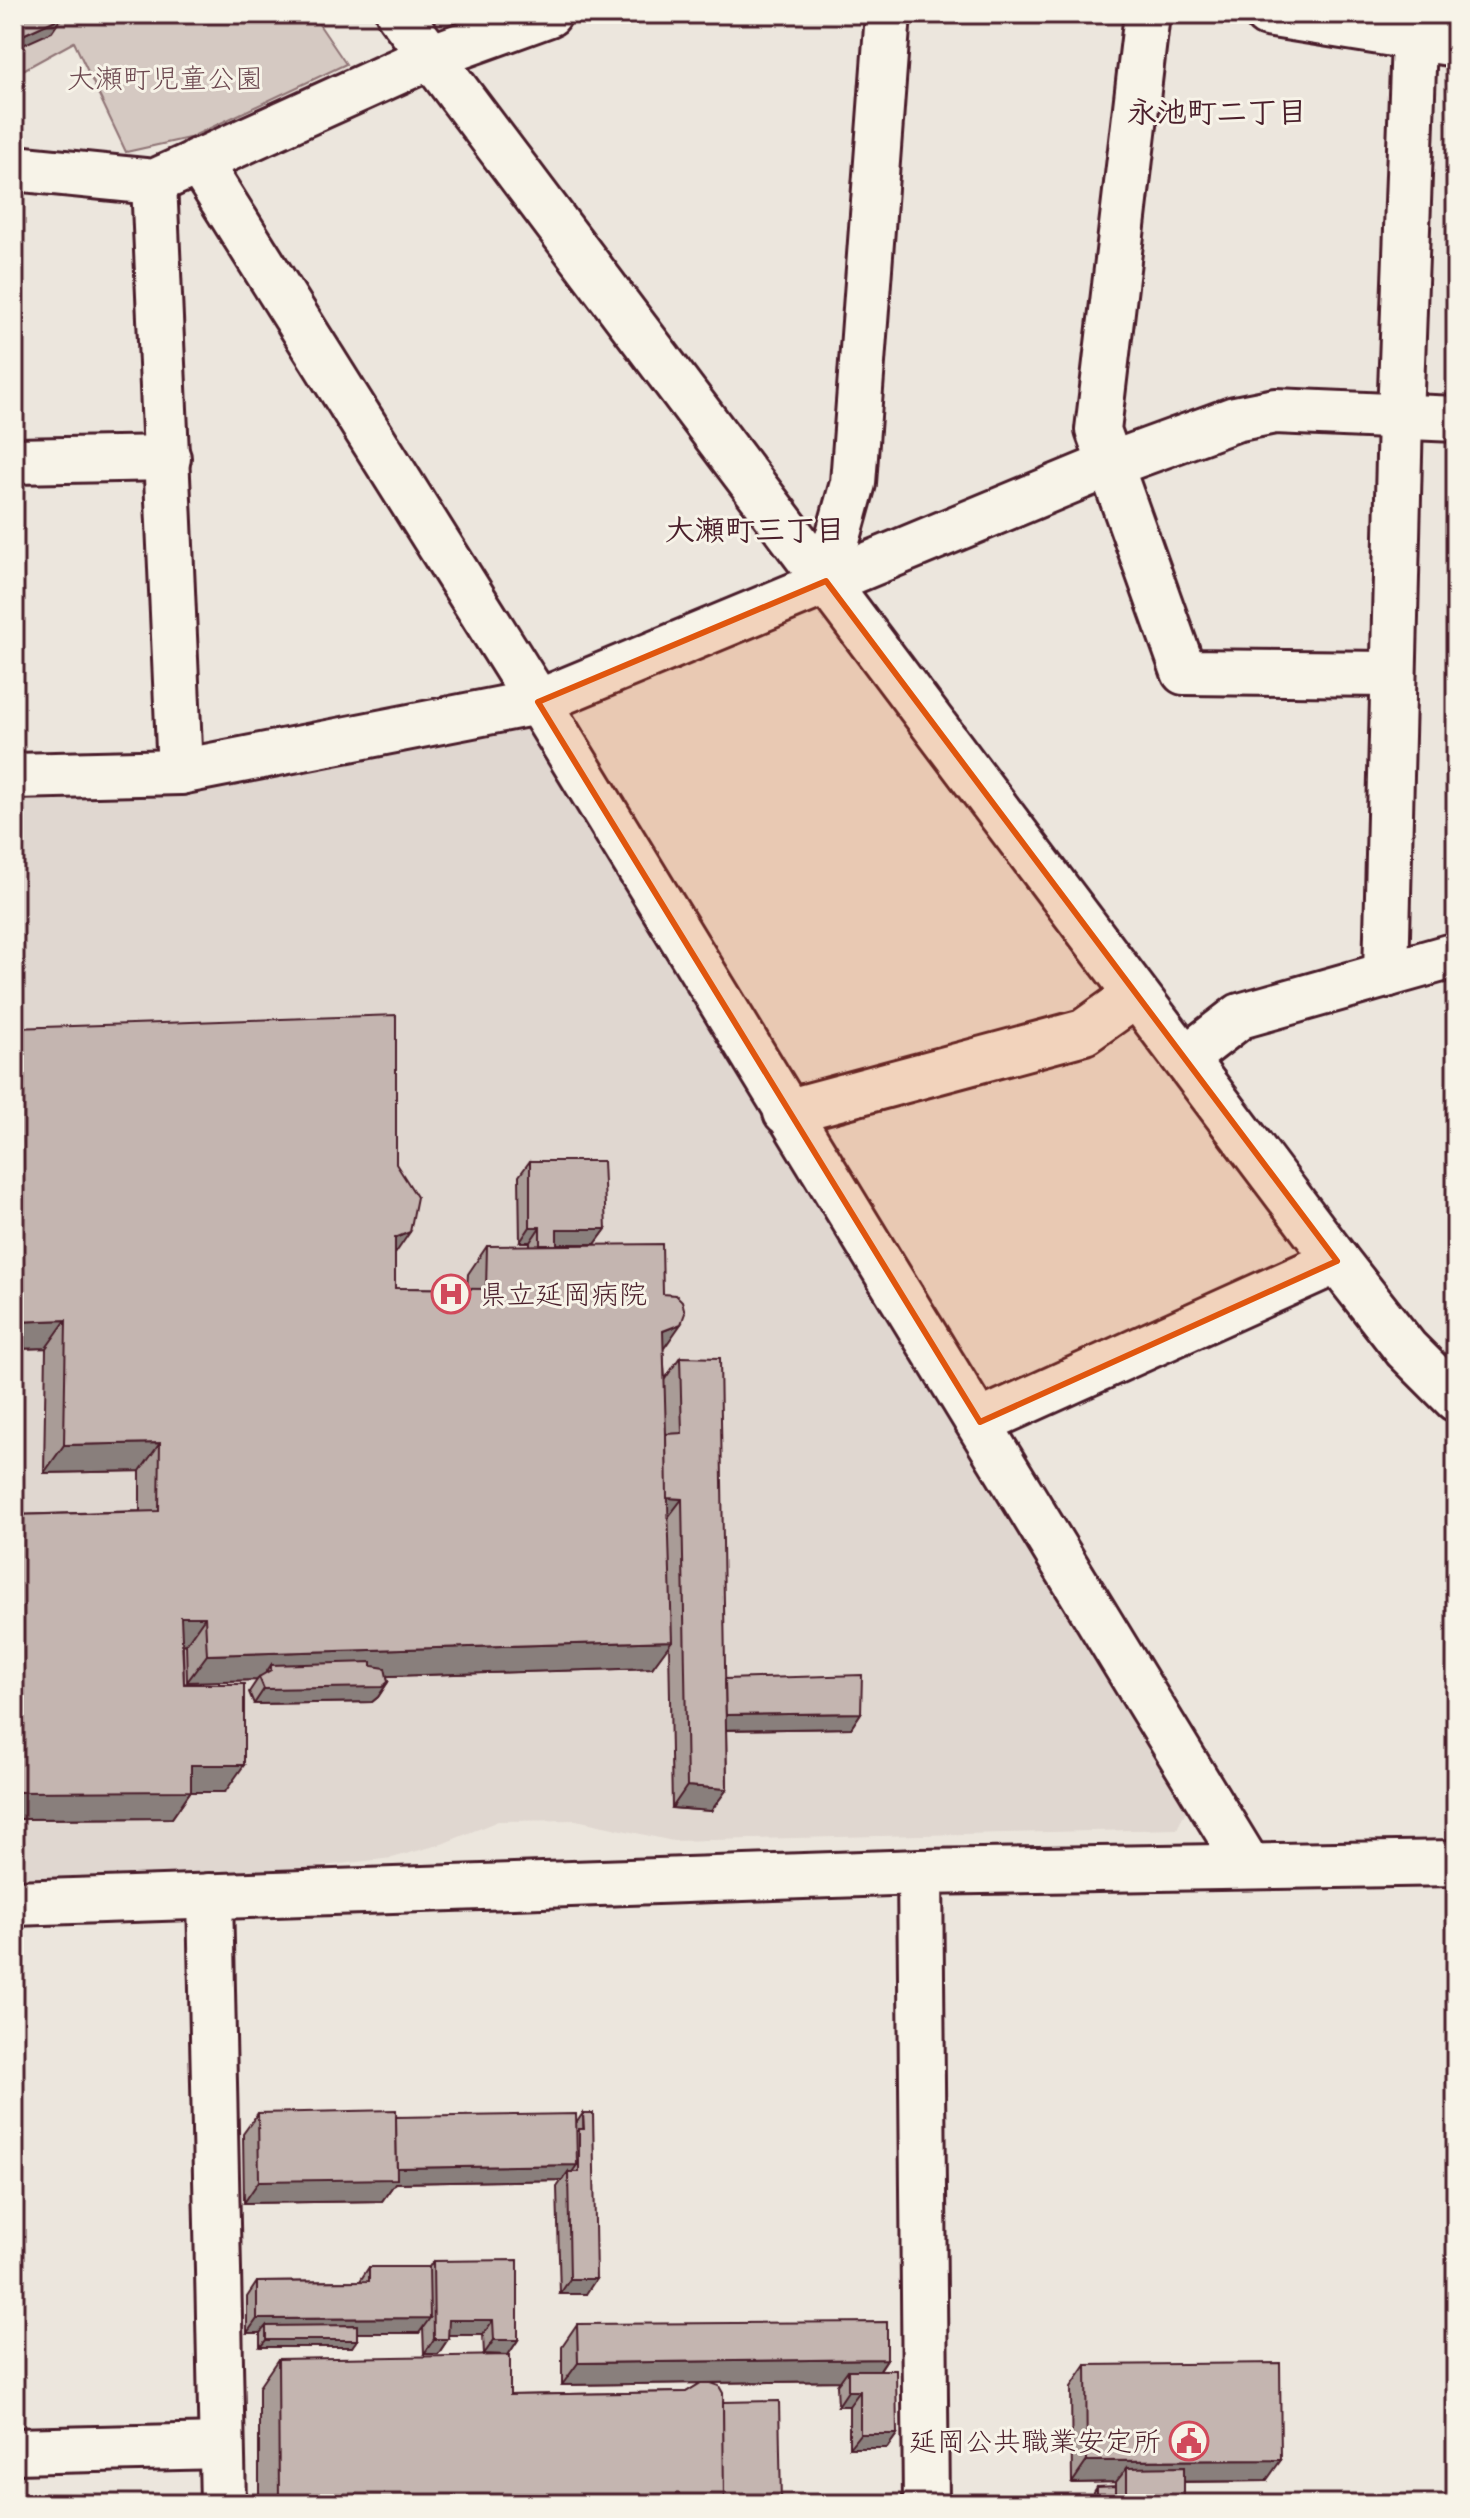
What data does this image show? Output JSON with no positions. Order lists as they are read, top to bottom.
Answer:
{
  "districts": ["永池町二丁目", "大瀬町三丁目"],
  "parks": ["大瀬町児童公園"],
  "places": {
    "hospital": ["県立延岡病院"],
    "public building": ["延岡公共職業安定所"]
  }
}
